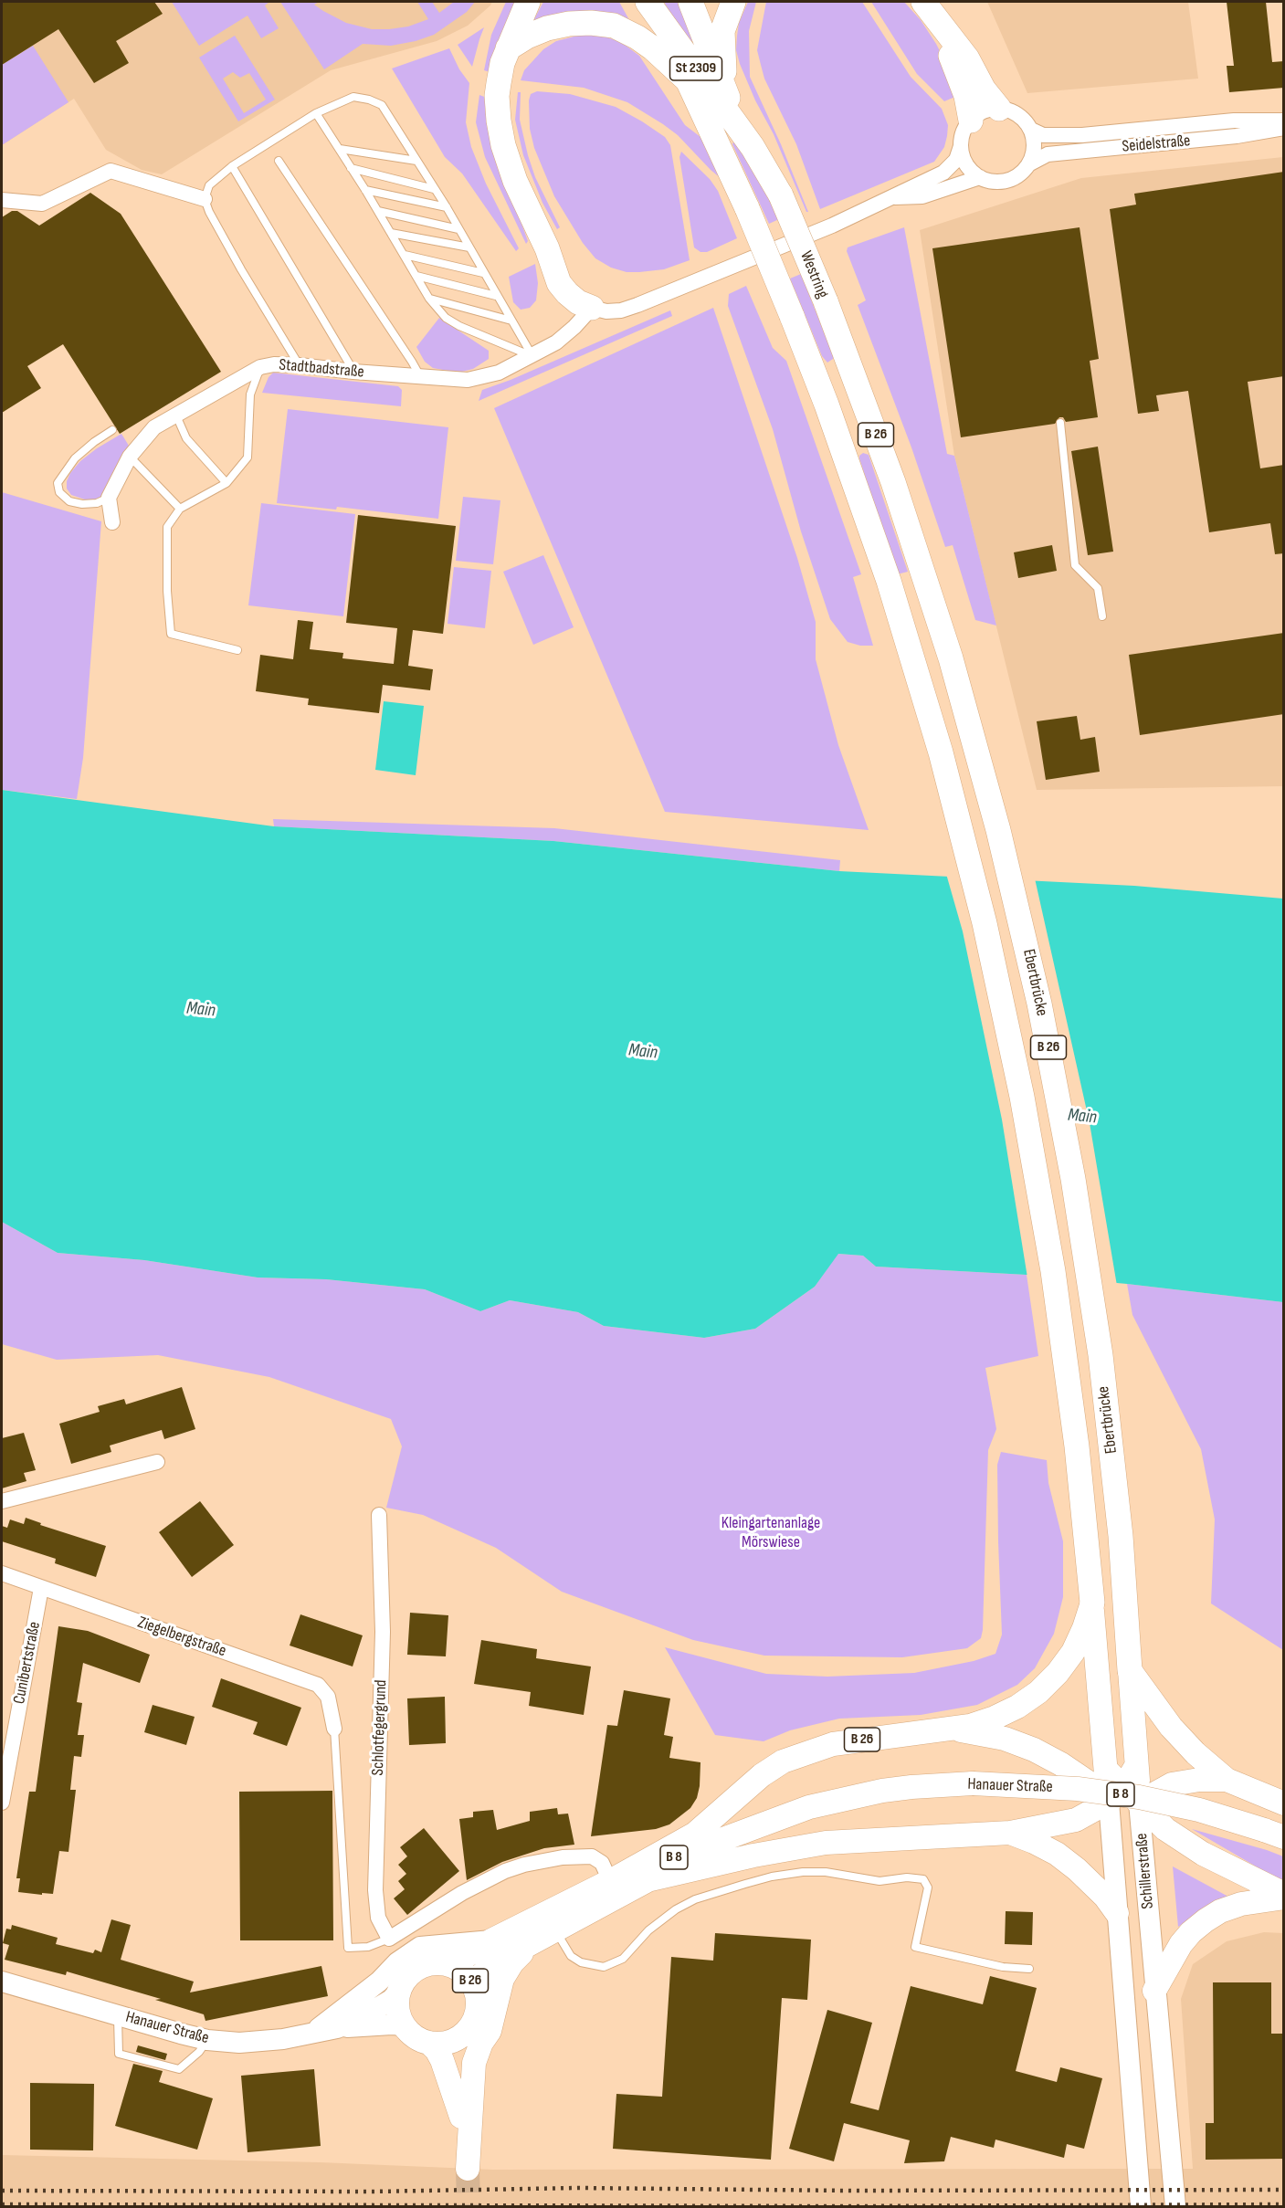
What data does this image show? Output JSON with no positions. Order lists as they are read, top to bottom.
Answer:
{
  "streets": {
    "highway": [
      "St 2309",
      "Westring",
      "B 26",
      "Ebertbrücke",
      "Schillerstraße"
    ],
    "main road": ["Hanauer Straße", "B 8"],
    "street": [
      "Seidelstraße",
      "Stadtbadstraße",
      "Ziegelbergstraße",
      "Cunibertstraße",
      "Schlotfegergrund"
    ]
  },
  "crossings": [
    ["St 2309", "B 26"],
    ["Westring", "B 26"],
    ["Westring", "Ebertbrücke"],
    ["B 26", "Hanauer Straße"],
    ["Ebertbrücke", "Schillerstraße"],
    ["Ziegelbergstraße", "Cunibertstraße"]
  ],
  "water": ["Main"],
  "parks": ["Kleingartenanlage Mörswiese"]
}
